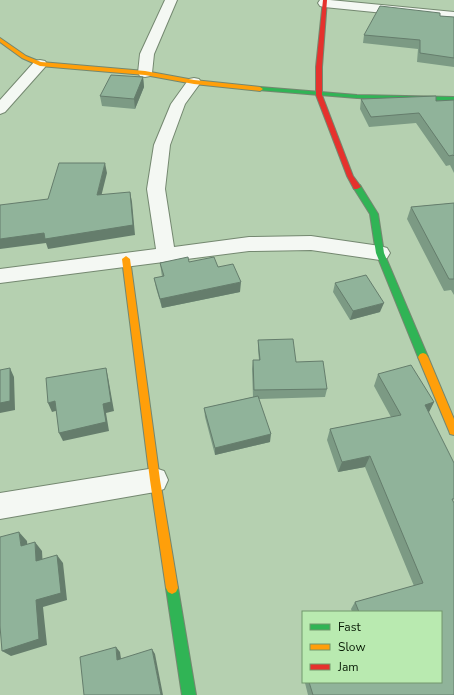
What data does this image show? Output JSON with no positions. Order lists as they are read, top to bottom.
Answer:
{
  "legend": ["Fast", "Slow", "Jam"]
}
